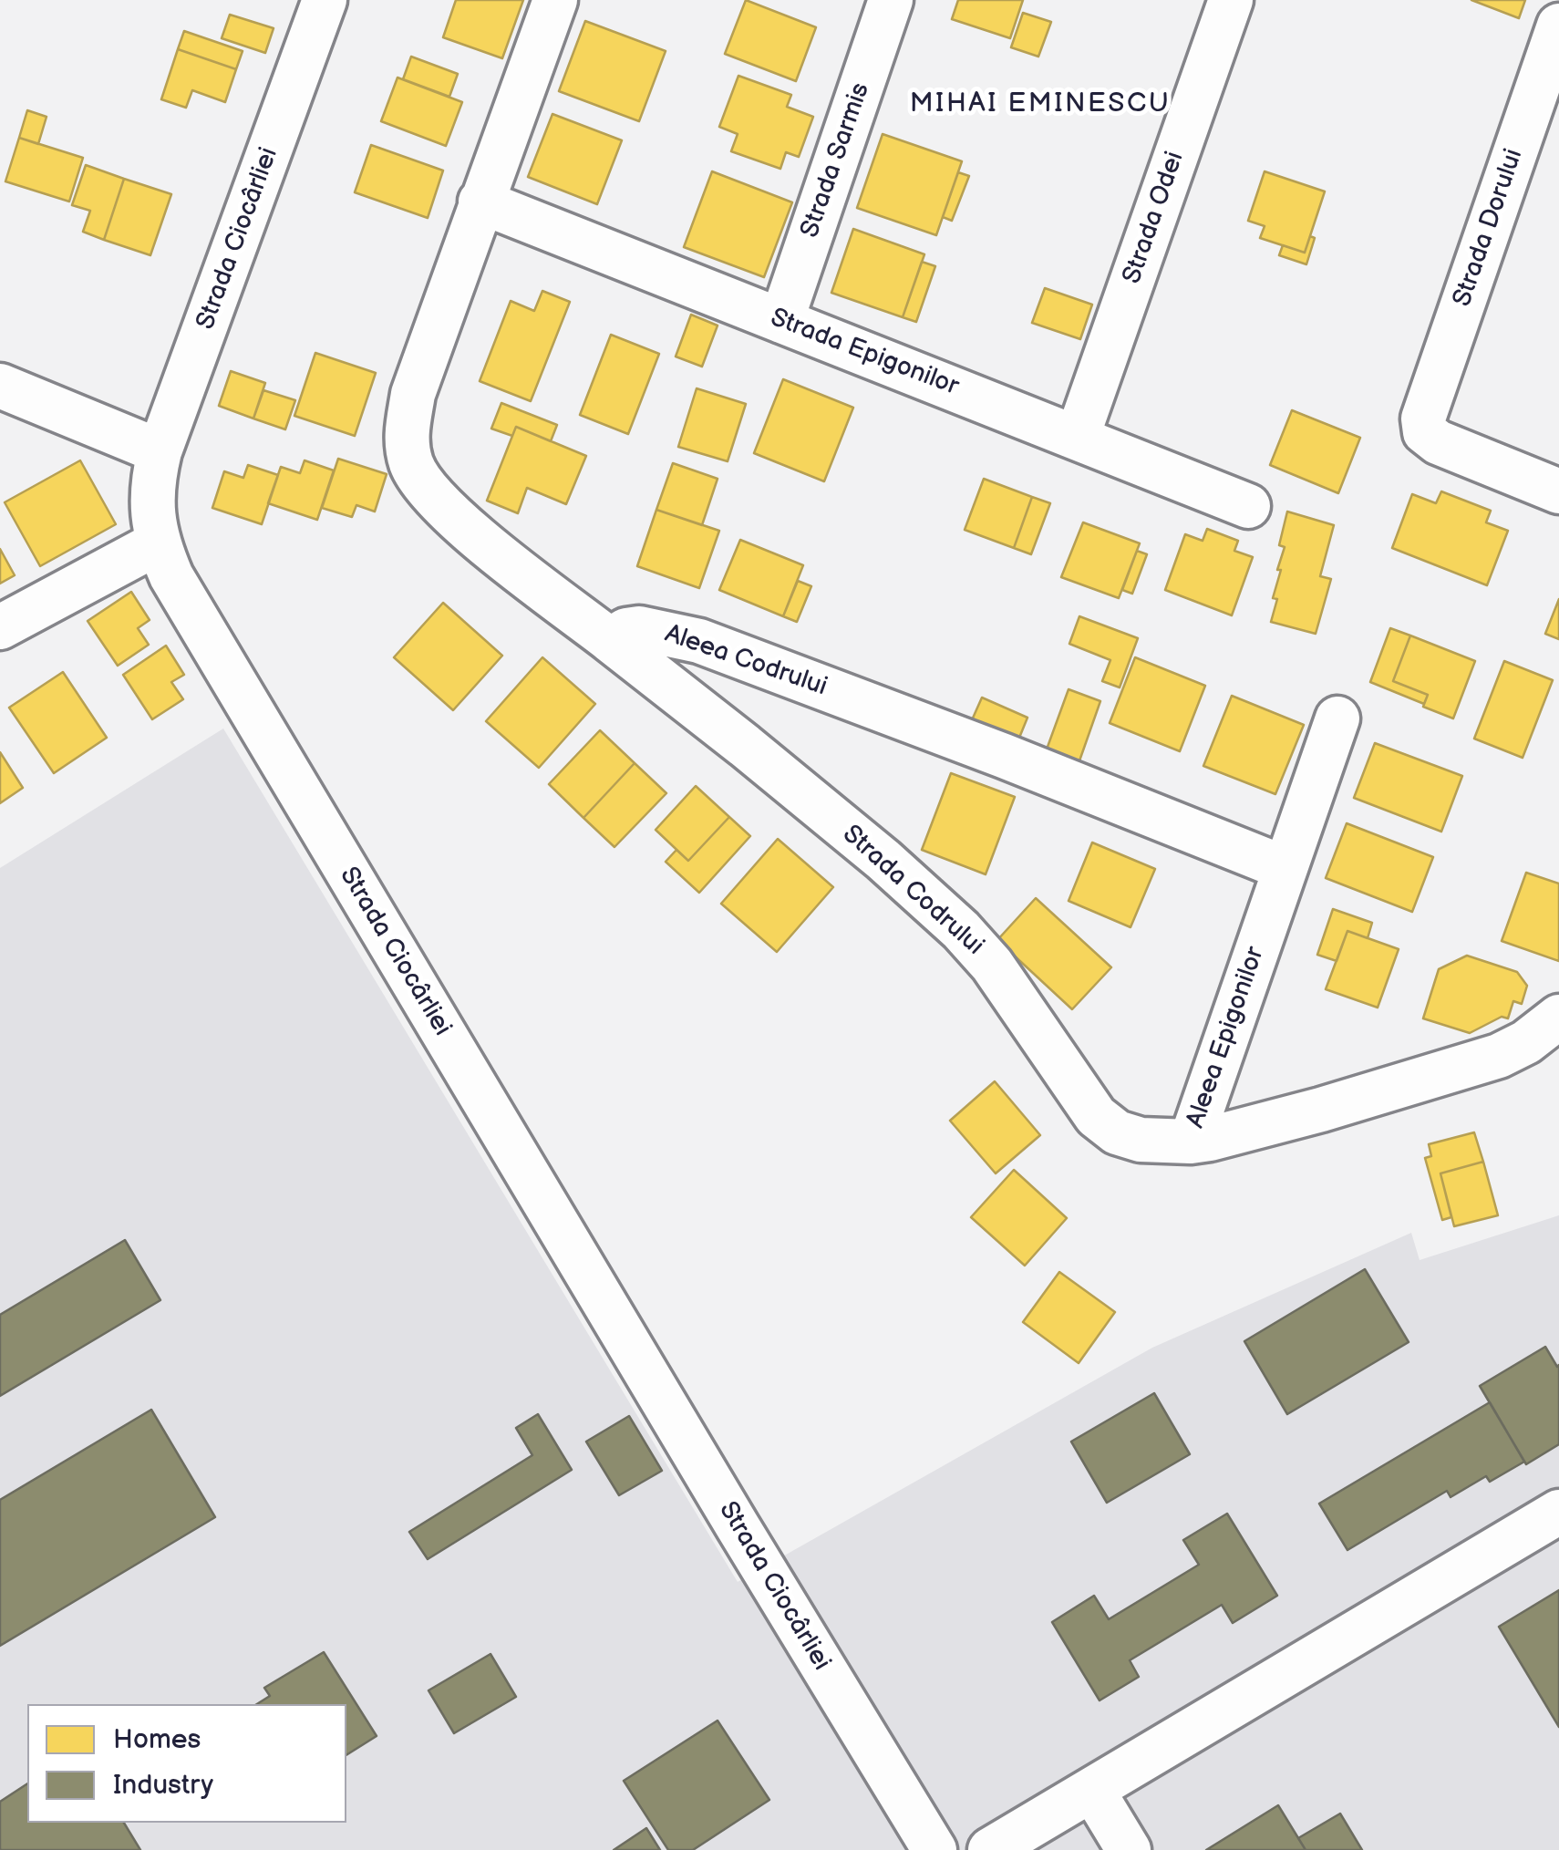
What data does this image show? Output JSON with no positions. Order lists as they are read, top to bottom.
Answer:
{
  "streets": {
    "street": [
      "Strada Sarmis",
      "Strada Odei",
      "Strada Dorului",
      "Strada Ciocârliei",
      "Strada Epigonilor",
      "Aleea Codrului",
      "Strada Codrului",
      "Aleea Epigonilor"
    ]
  },
  "crossings": [
    ["Strada Sarmis", "Strada Epigonilor"],
    ["Strada Odei", "Strada Epigonilor"],
    ["Aleea Codrului", "Strada Codrului"],
    ["Aleea Codrului", "Aleea Epigonilor"],
    ["Strada Codrului", "Aleea Epigonilor"]
  ],
  "districts": ["MIHAI EMINESCU"],
  "legend": ["Homes", "Industry"]
}
